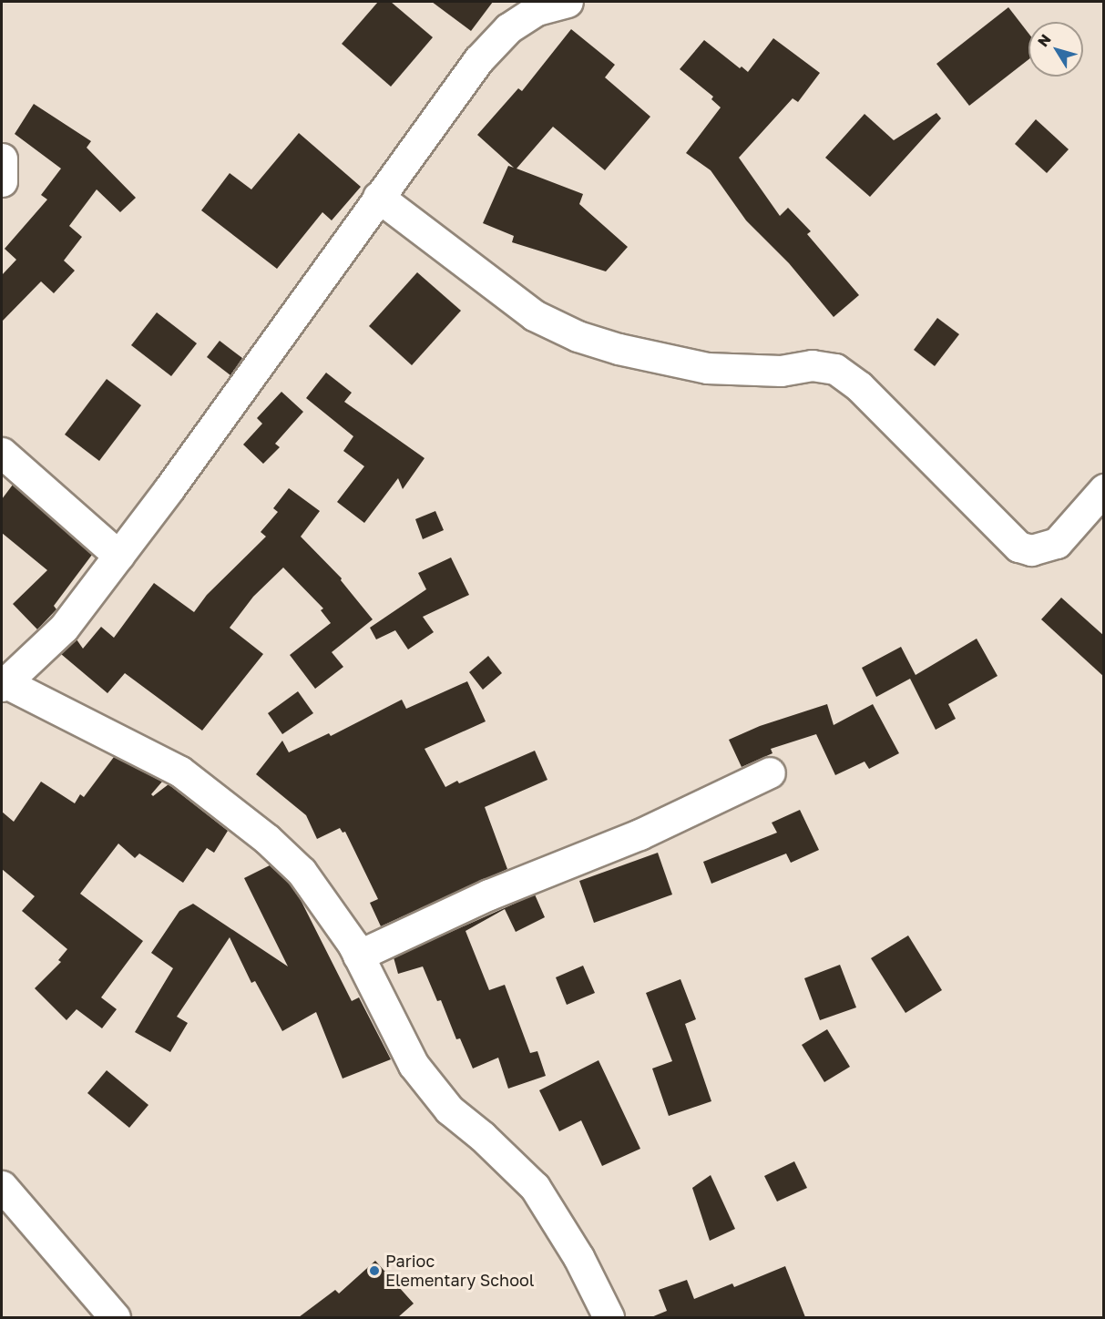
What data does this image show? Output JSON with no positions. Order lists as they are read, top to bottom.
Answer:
{
  "places": ["Parioc Elementary School"],
  "north": "top left"
}
